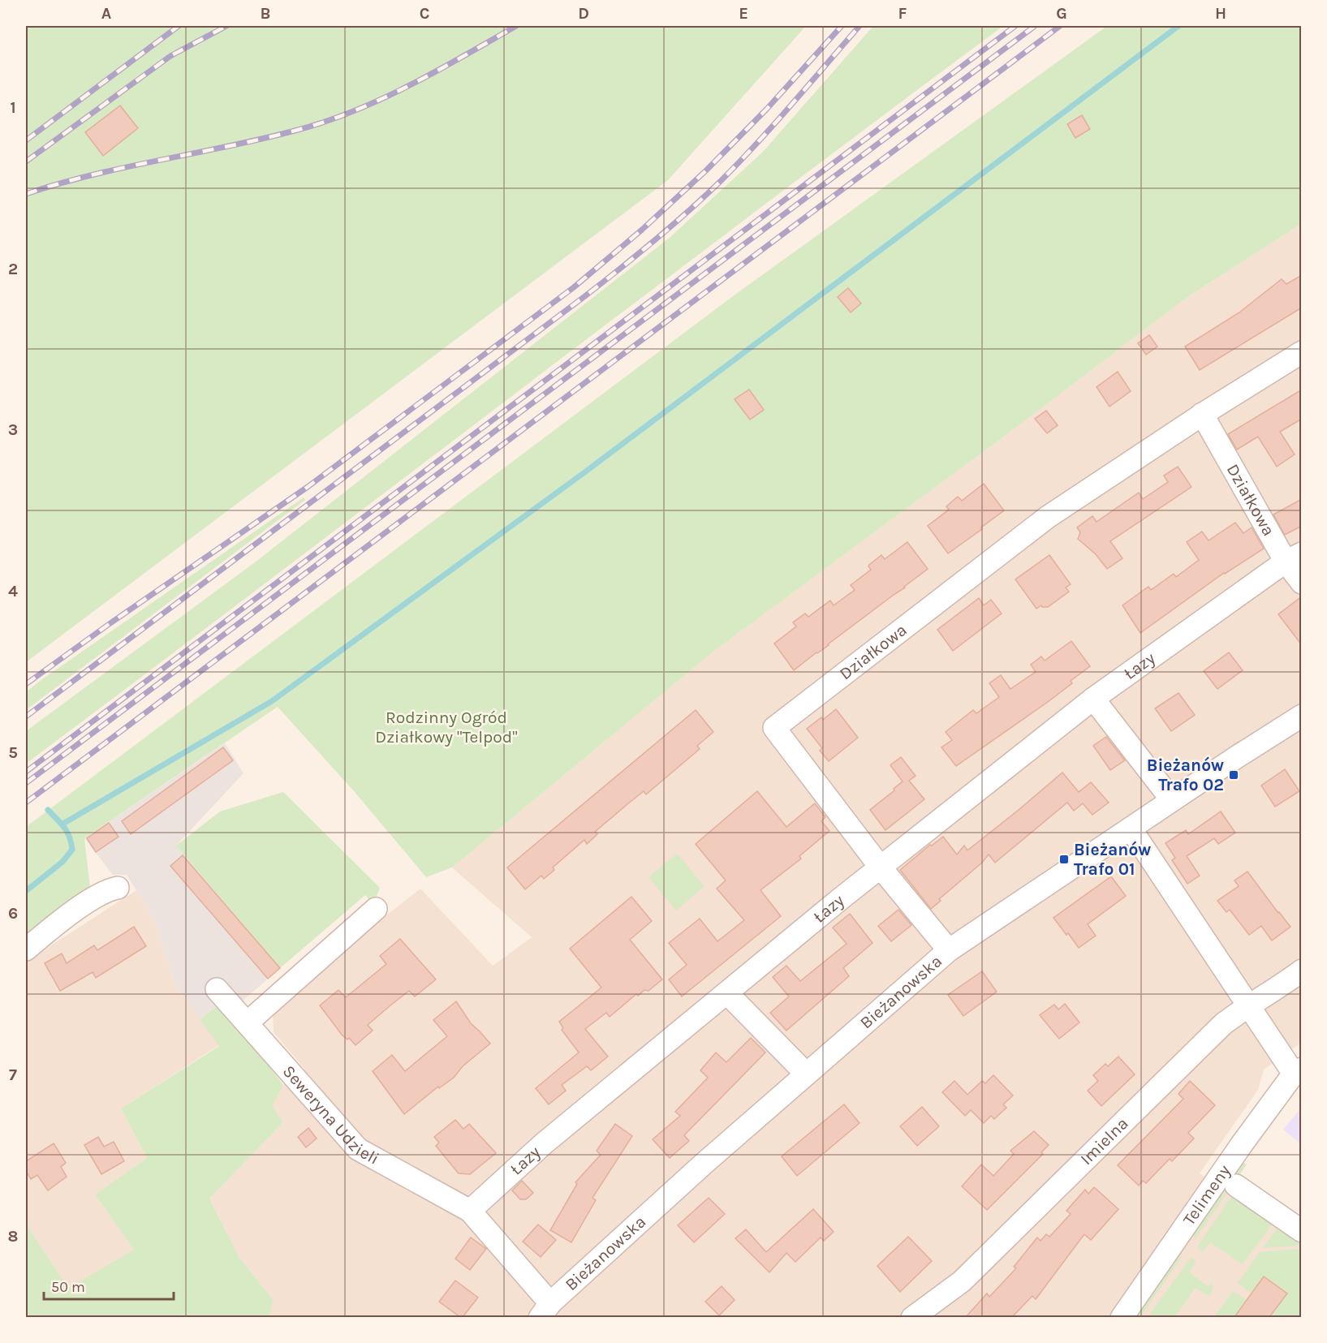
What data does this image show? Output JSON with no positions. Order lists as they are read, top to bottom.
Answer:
{
  "streets": {
    "street": [
      "Działkowa",
      "Łazy",
      "Bieżanowska",
      "Seweryna Udzieli",
      "Imielna",
      "Telimeny"
    ]
  },
  "crossings": [
    ["Działkowa", "Łazy"],
    ["Działkowa", "Bieżanowska"],
    ["Łazy", "Seweryna Udzieli"],
    ["Bieżanowska", "Telimeny"],
    ["Imielna", "Telimeny"]
  ],
  "parks": ["Rodzinny Ogród Działkowy \"Telpod\""],
  "places": {
    "transit": ["Bieżanów Trafo 02", "Bieżanów Trafo 01"]
  },
  "scale_bar": "50 m",
  "grid": {
    "columns": [
      "A",
      "B",
      "C",
      "D",
      "E",
      "F",
      "G",
      "H"
    ],
    "rows": [
      "1",
      "2",
      "3",
      "4",
      "5",
      "6",
      "7",
      "8"
    ]
  }
}
